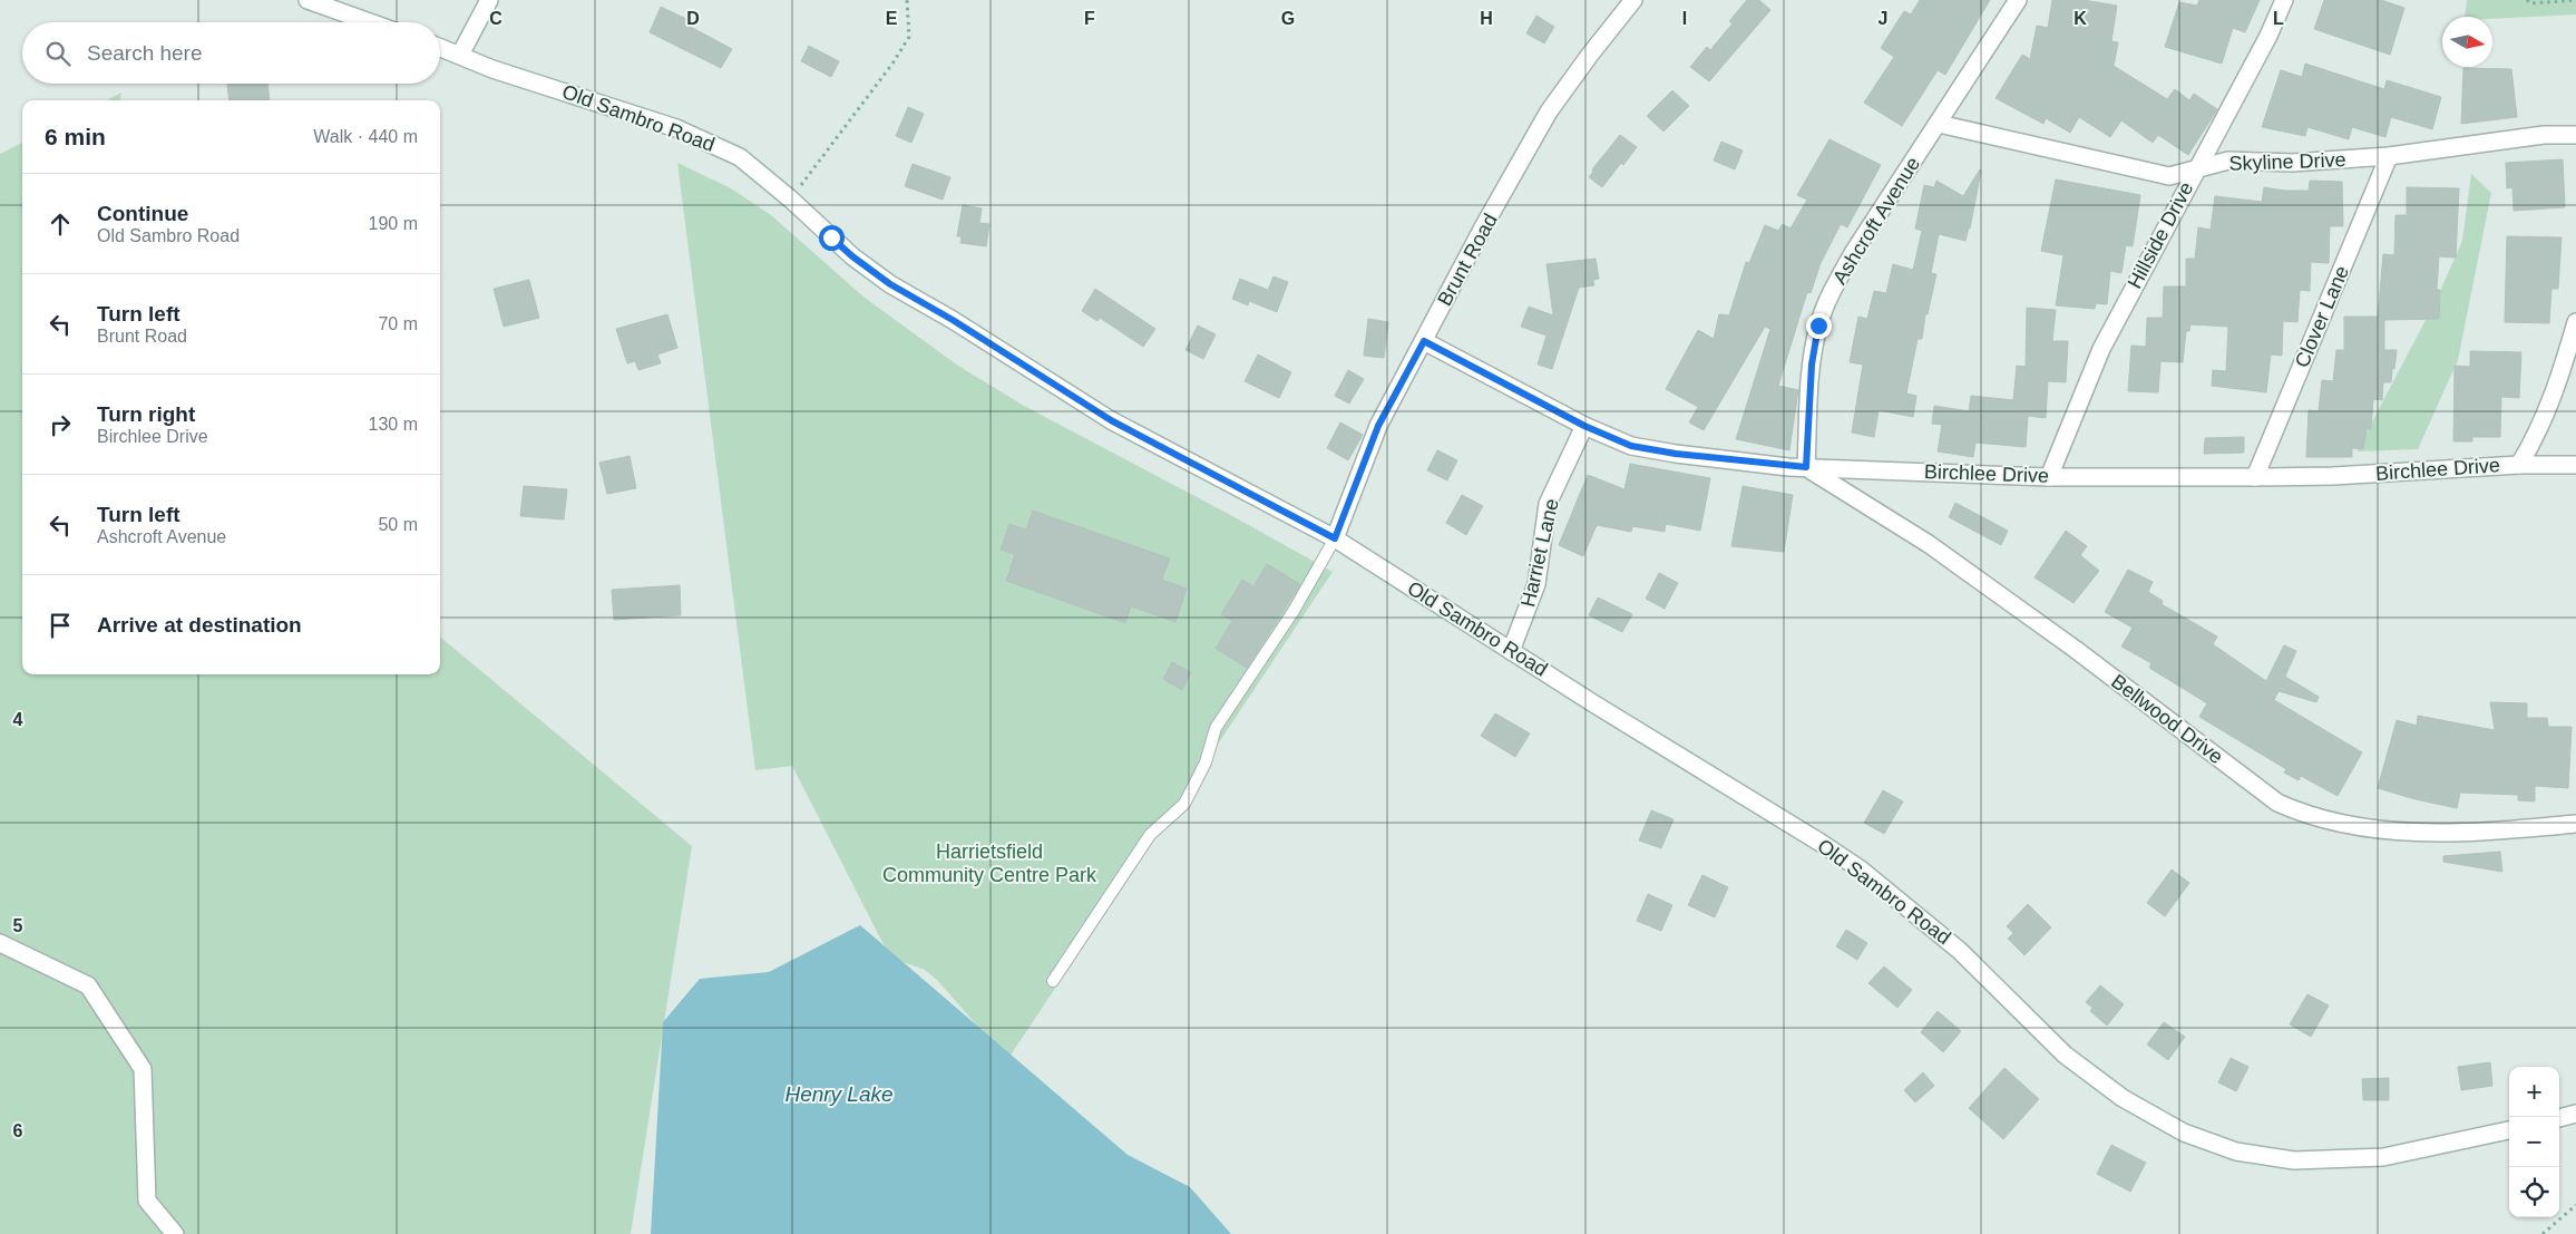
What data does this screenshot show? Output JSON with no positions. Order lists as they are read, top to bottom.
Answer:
{
  "streets": {
    "street": [
      "Old Sambro Road",
      "Skyline Drive",
      "Ashcroft Avenue",
      "Hillside Drive",
      "Brunt Road",
      "Clover Lane",
      "Birchlee Drive",
      "Harriet Lane",
      "Bellwood Drive"
    ]
  },
  "crossings": [
    ["Old Sambro Road", "Brunt Road"],
    ["Old Sambro Road", "Harriet Lane"],
    ["Skyline Drive", "Ashcroft Avenue"],
    ["Skyline Drive", "Hillside Drive"],
    ["Skyline Drive", "Clover Lane"],
    ["Ashcroft Avenue", "Birchlee Drive"],
    ["Ashcroft Avenue", "Bellwood Drive"],
    ["Hillside Drive", "Birchlee Drive"],
    ["Brunt Road", "Birchlee Drive"],
    ["Clover Lane", "Birchlee Drive"],
    ["Birchlee Drive", "Harriet Lane"],
    ["Birchlee Drive", "Bellwood Drive"]
  ],
  "water": ["Henry Lake"],
  "parks": ["Harrietsfield Community Centre Park"],
  "north": "right",
  "page": {
    "search": "Search here",
    "heading": ["6 min", "Walk · 440 m"],
    "list": [
      ["Continue", "Old Sambro Road", "190 m"],
      ["Turn left", "Brunt Road", "70 m"],
      ["Turn right", "Birchlee Drive", "130 m"],
      ["Turn left", "Ashcroft Avenue", "50 m"],
      "Arrive at destination"
    ],
    "map_buttons": ["+", "−"]
  },
  "grid": {
    "columns": [
      "C",
      "D",
      "E",
      "F",
      "G",
      "H",
      "I",
      "J",
      "K",
      "L"
    ],
    "rows": ["4", "5", "6"]
  }
}
